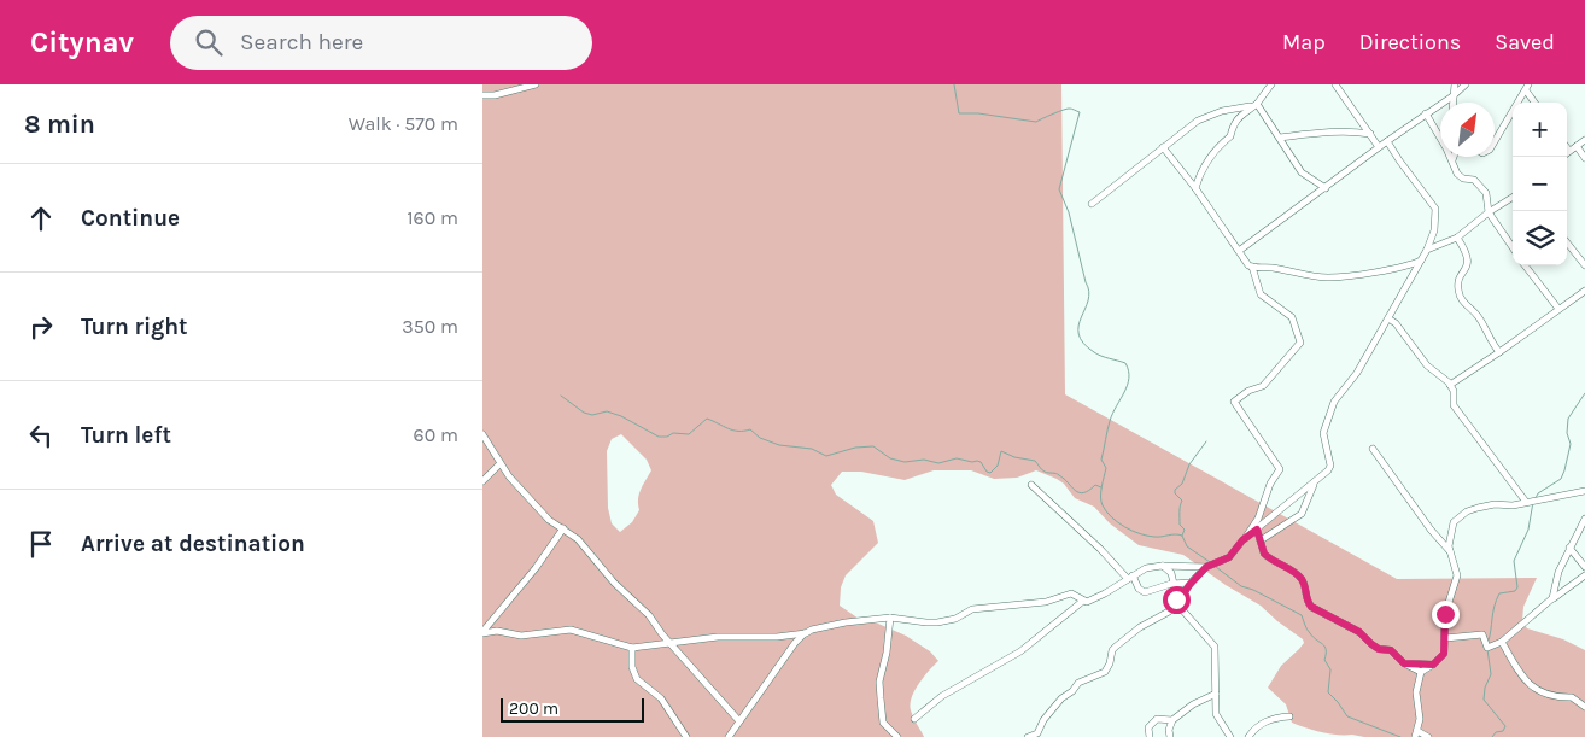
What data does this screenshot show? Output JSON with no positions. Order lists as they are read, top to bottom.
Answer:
{
  "scale_bar": "200 m",
  "north": "top right",
  "page": {
    "header": "Citynav",
    "search": "Search here",
    "nav": ["Map", "Directions", "Saved"],
    "heading": ["8 min", "Walk · 570 m"],
    "map_buttons": ["+", "−"],
    "list": [
      ["Continue", "160 m"],
      ["Turn right", "350 m"],
      ["Turn left", "60 m"],
      "Arrive at destination"
    ],
    "scale": "200 m"
  }
}
